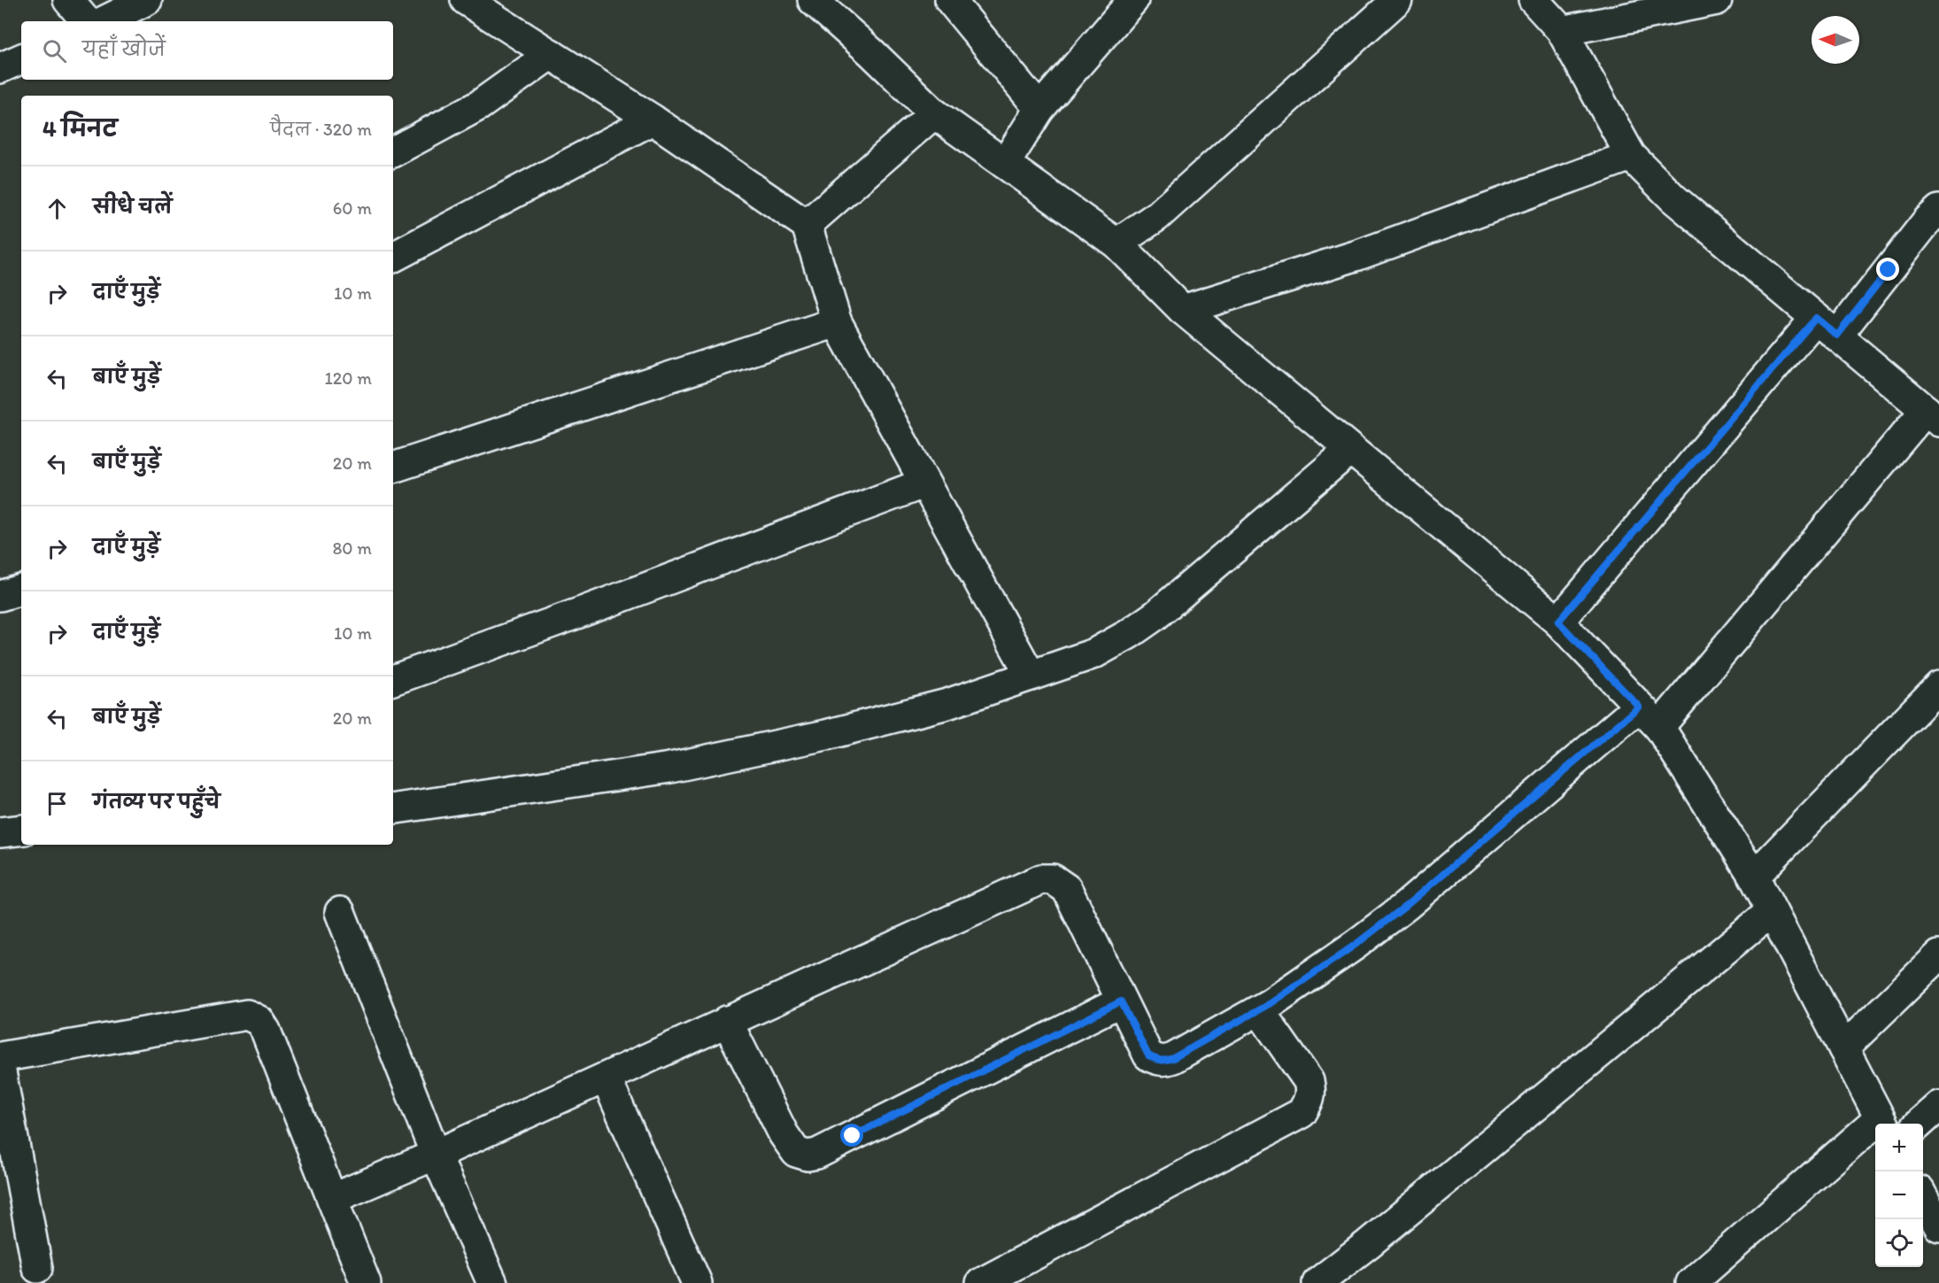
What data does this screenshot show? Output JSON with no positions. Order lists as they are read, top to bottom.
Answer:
{
  "north": "left",
  "page": {
    "search": "यहाँ खोजें",
    "heading": ["4 मिनट", "पैदल · 320 m"],
    "list": [
      ["सीधे चलें", "60 m"],
      ["दाएँ मुड़ें", "10 m"],
      ["बाएँ मुड़ें", "120 m"],
      ["बाएँ मुड़ें", "20 m"],
      ["दाएँ मुड़ें", "80 m"],
      ["दाएँ मुड़ें", "10 m"],
      ["बाएँ मुड़ें", "20 m"],
      "गंतव्य पर पहुँचे"
    ],
    "map_buttons": ["+", "−"]
  }
}
